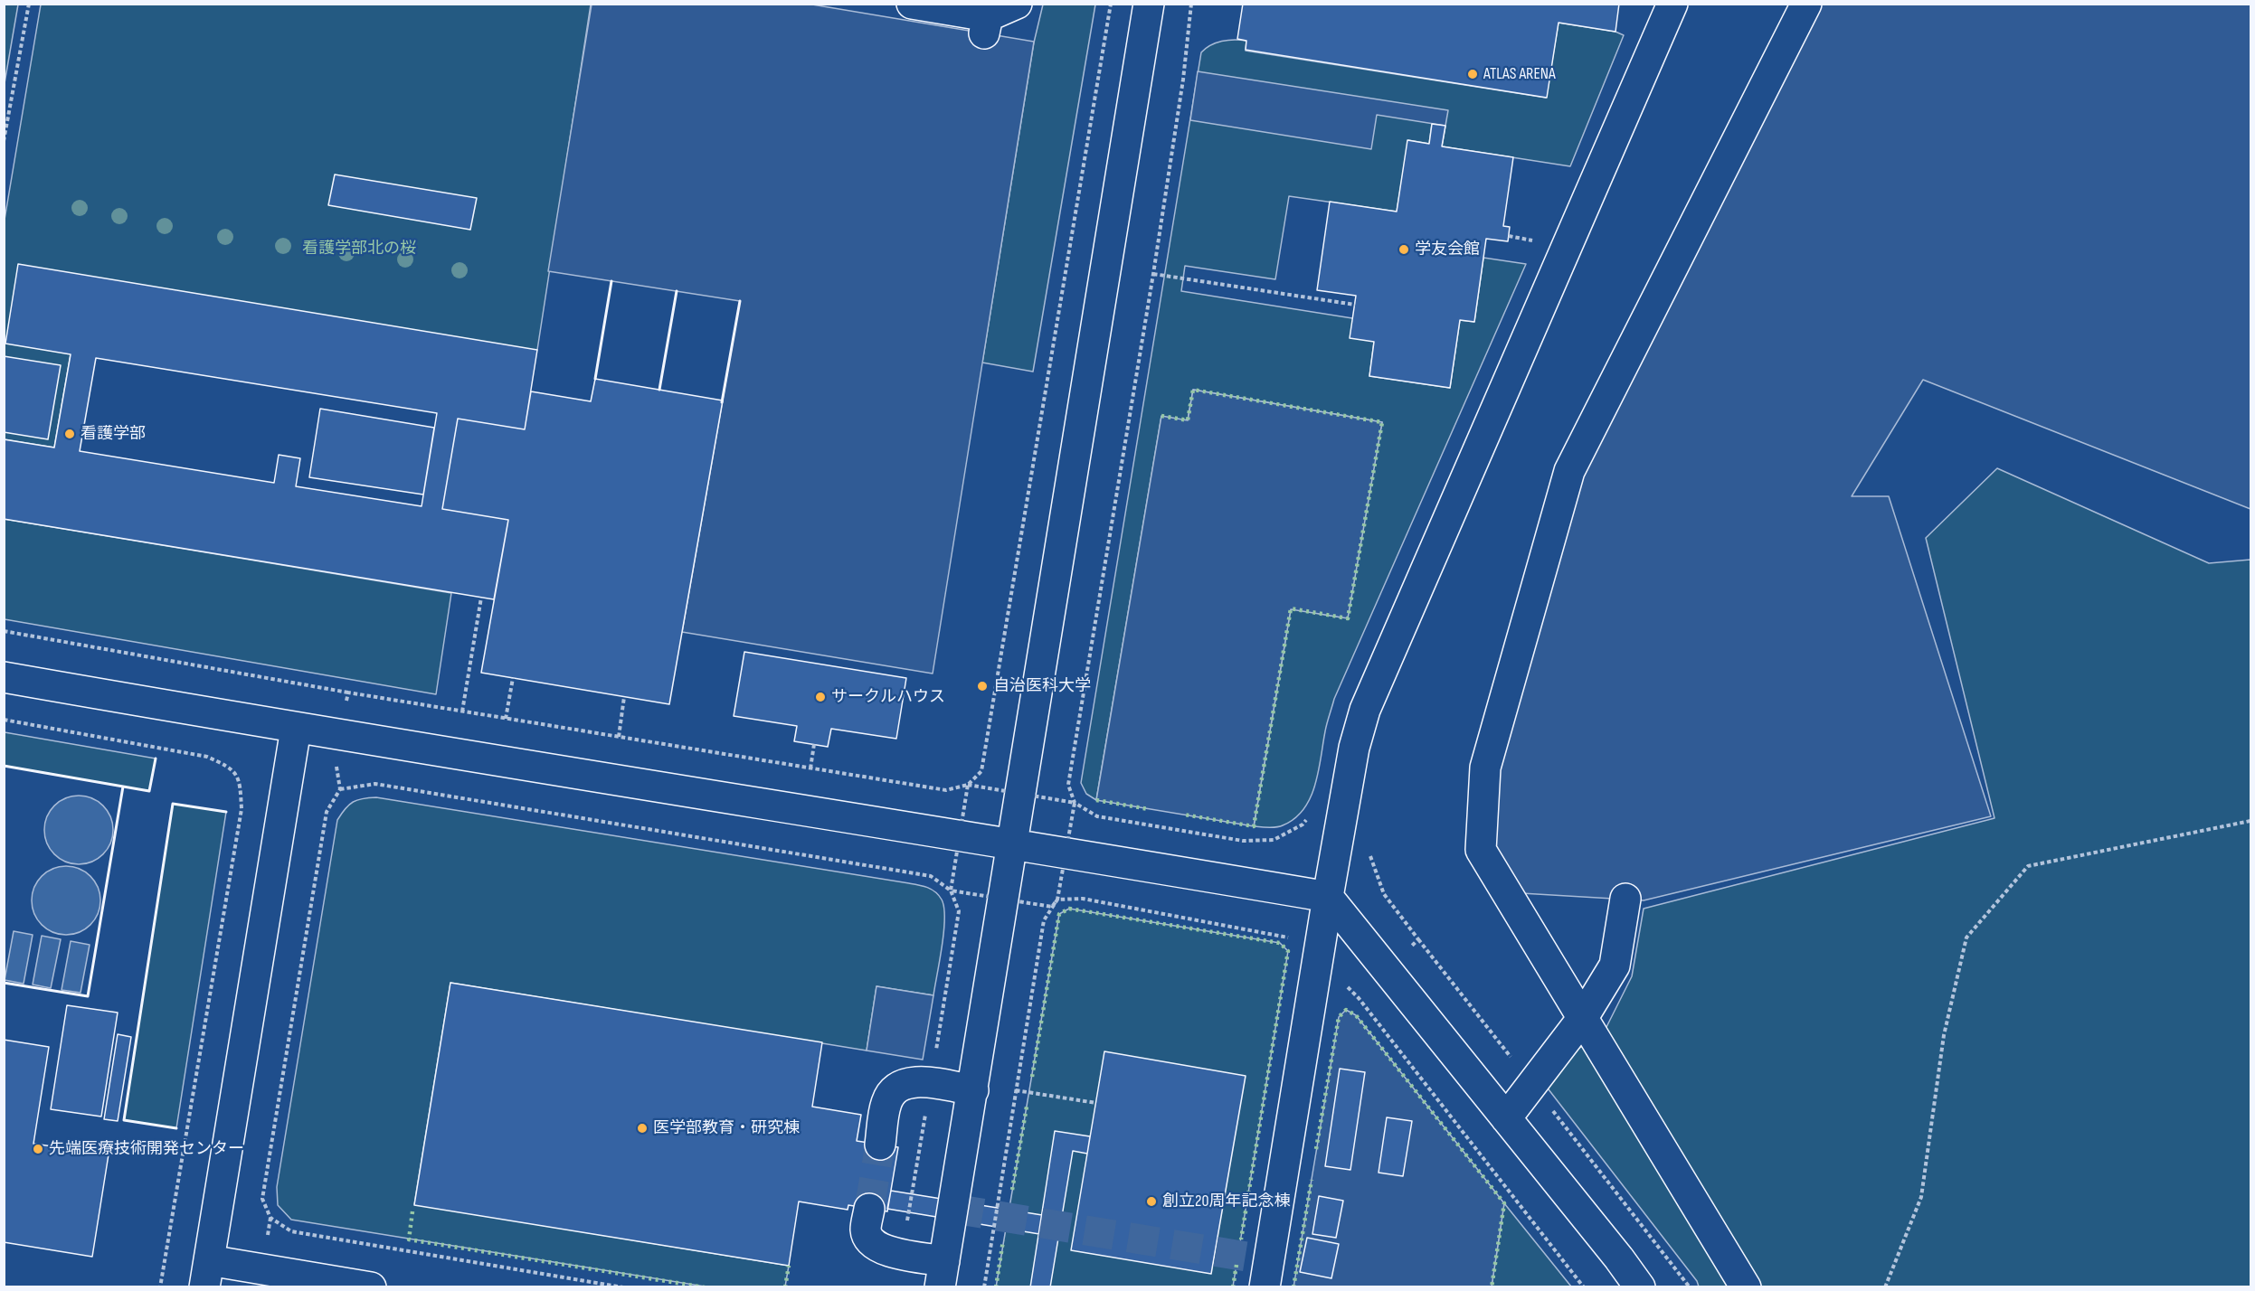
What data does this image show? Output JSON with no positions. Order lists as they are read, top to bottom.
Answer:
{
  "parks": ["看護学部北の桜"],
  "places": [
    "ATLAS ARENA",
    "学友会館",
    "看護学部",
    "自治医科大学",
    "サークルハウス",
    "医学部教育・研究棟",
    "先端医療技術開発センター",
    "創立20周年記念棟"
  ]
}
